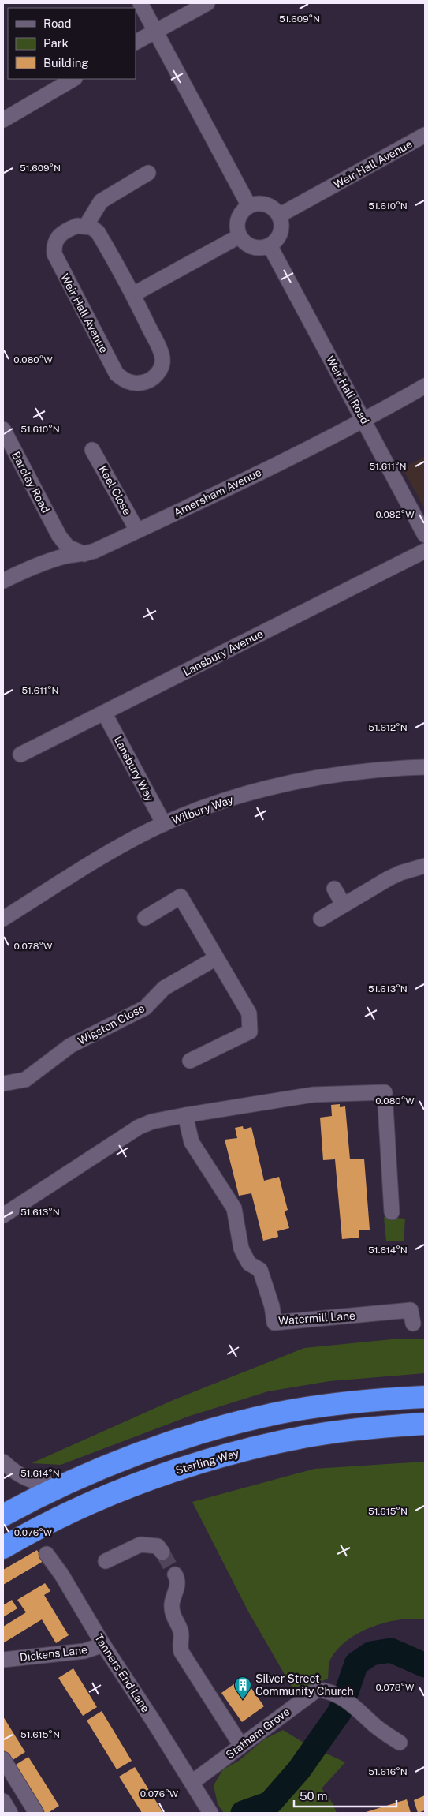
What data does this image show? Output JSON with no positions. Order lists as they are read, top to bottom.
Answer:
{
  "streets": {
    "highway": ["Sterling Way"],
    "street": [
      "Weir Hall Avenue",
      "Weir Hall Road",
      "Barclay Road",
      "Keel Close",
      "Amersham Avenue",
      "Lansbury Avenue",
      "Lansbury Way",
      "Wilbury Way",
      "Wigston Close",
      "Watermill Lane",
      "Dickens Lane",
      "Tanners End Lane",
      "Statham Grove"
    ]
  },
  "crossings": [
    ["Weir Hall Avenue", "Weir Hall Road"],
    ["Weir Hall Road", "Amersham Avenue"],
    ["Barclay Road", "Amersham Avenue"],
    ["Keel Close", "Amersham Avenue"],
    ["Lansbury Avenue", "Lansbury Way"],
    ["Lansbury Way", "Wilbury Way"],
    ["Dickens Lane", "Tanners End Lane"],
    ["Tanners End Lane", "Statham Grove"]
  ],
  "places": {
    "building": ["Silver Street Community Church"]
  },
  "legend": ["Road", "Park", "Building"],
  "scale_bar": "50 m",
  "coordinates": [
    "51.609°N",
    "51.610°N",
    "0.080°W",
    "51.611°N",
    "0.082°W",
    "51.612°N",
    "0.078°W",
    "51.613°N",
    "51.614°N",
    "51.615°N",
    "0.076°W",
    "51.616°N"
  ]
}
